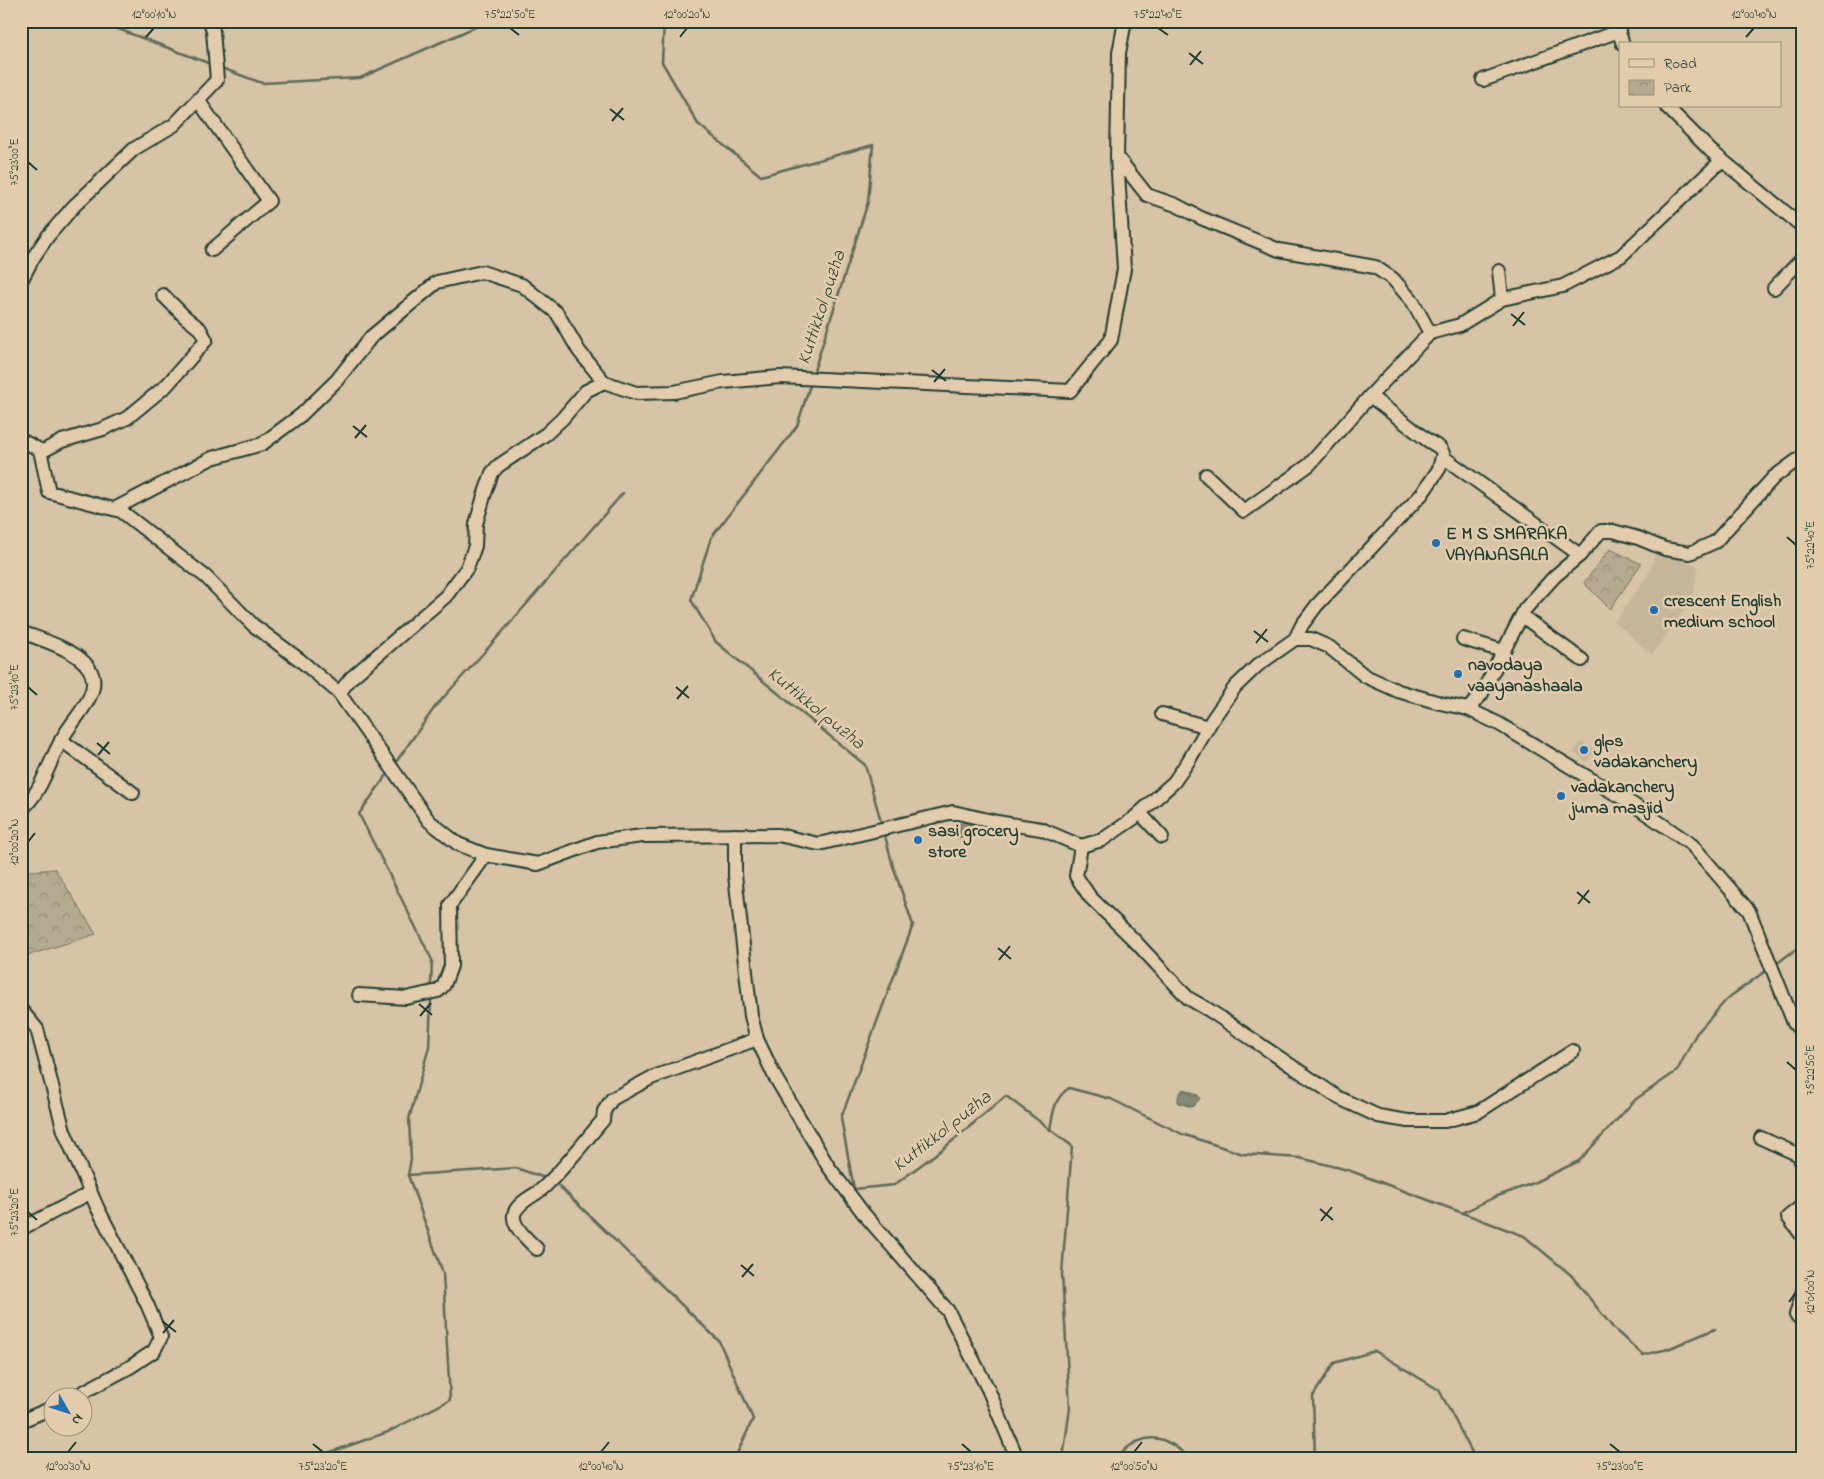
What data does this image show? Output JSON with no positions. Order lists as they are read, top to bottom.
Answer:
{
  "water": ["Kuttikkol puzha"],
  "places": [
    "E M S SMARAKA VAYANASALA",
    "crescent English medium school",
    "navodaya vaayanashaala",
    "glps vadakanchery",
    "vadakanchery juma masjid",
    "sasi grocery store"
  ],
  "legend": ["Road", "Park"],
  "north": "bottom right",
  "coordinates": [
    "12°00'10\"N",
    "75°22'50\"E",
    "12°00'20\"N",
    "75°22'40\"E",
    "12°00'40\"N",
    "75°23'00\"E",
    "75°23'10\"E",
    "75°23'20\"E",
    "12°01'00\"N",
    "12°00'30\"N",
    "12°00'50\"N"
  ]
}
